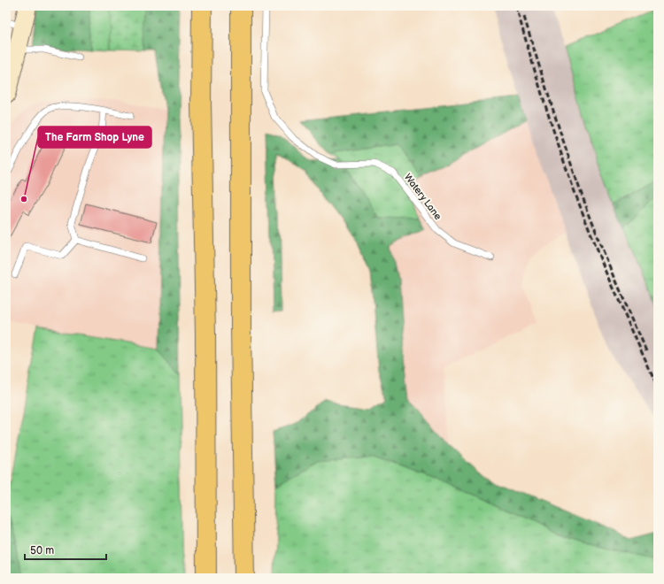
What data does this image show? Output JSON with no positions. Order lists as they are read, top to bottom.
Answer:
{
  "streets": {
    "lane": ["Watery Lane"]
  },
  "places": ["The Farm Shop Lyne"],
  "scale_bar": "50 m"
}
